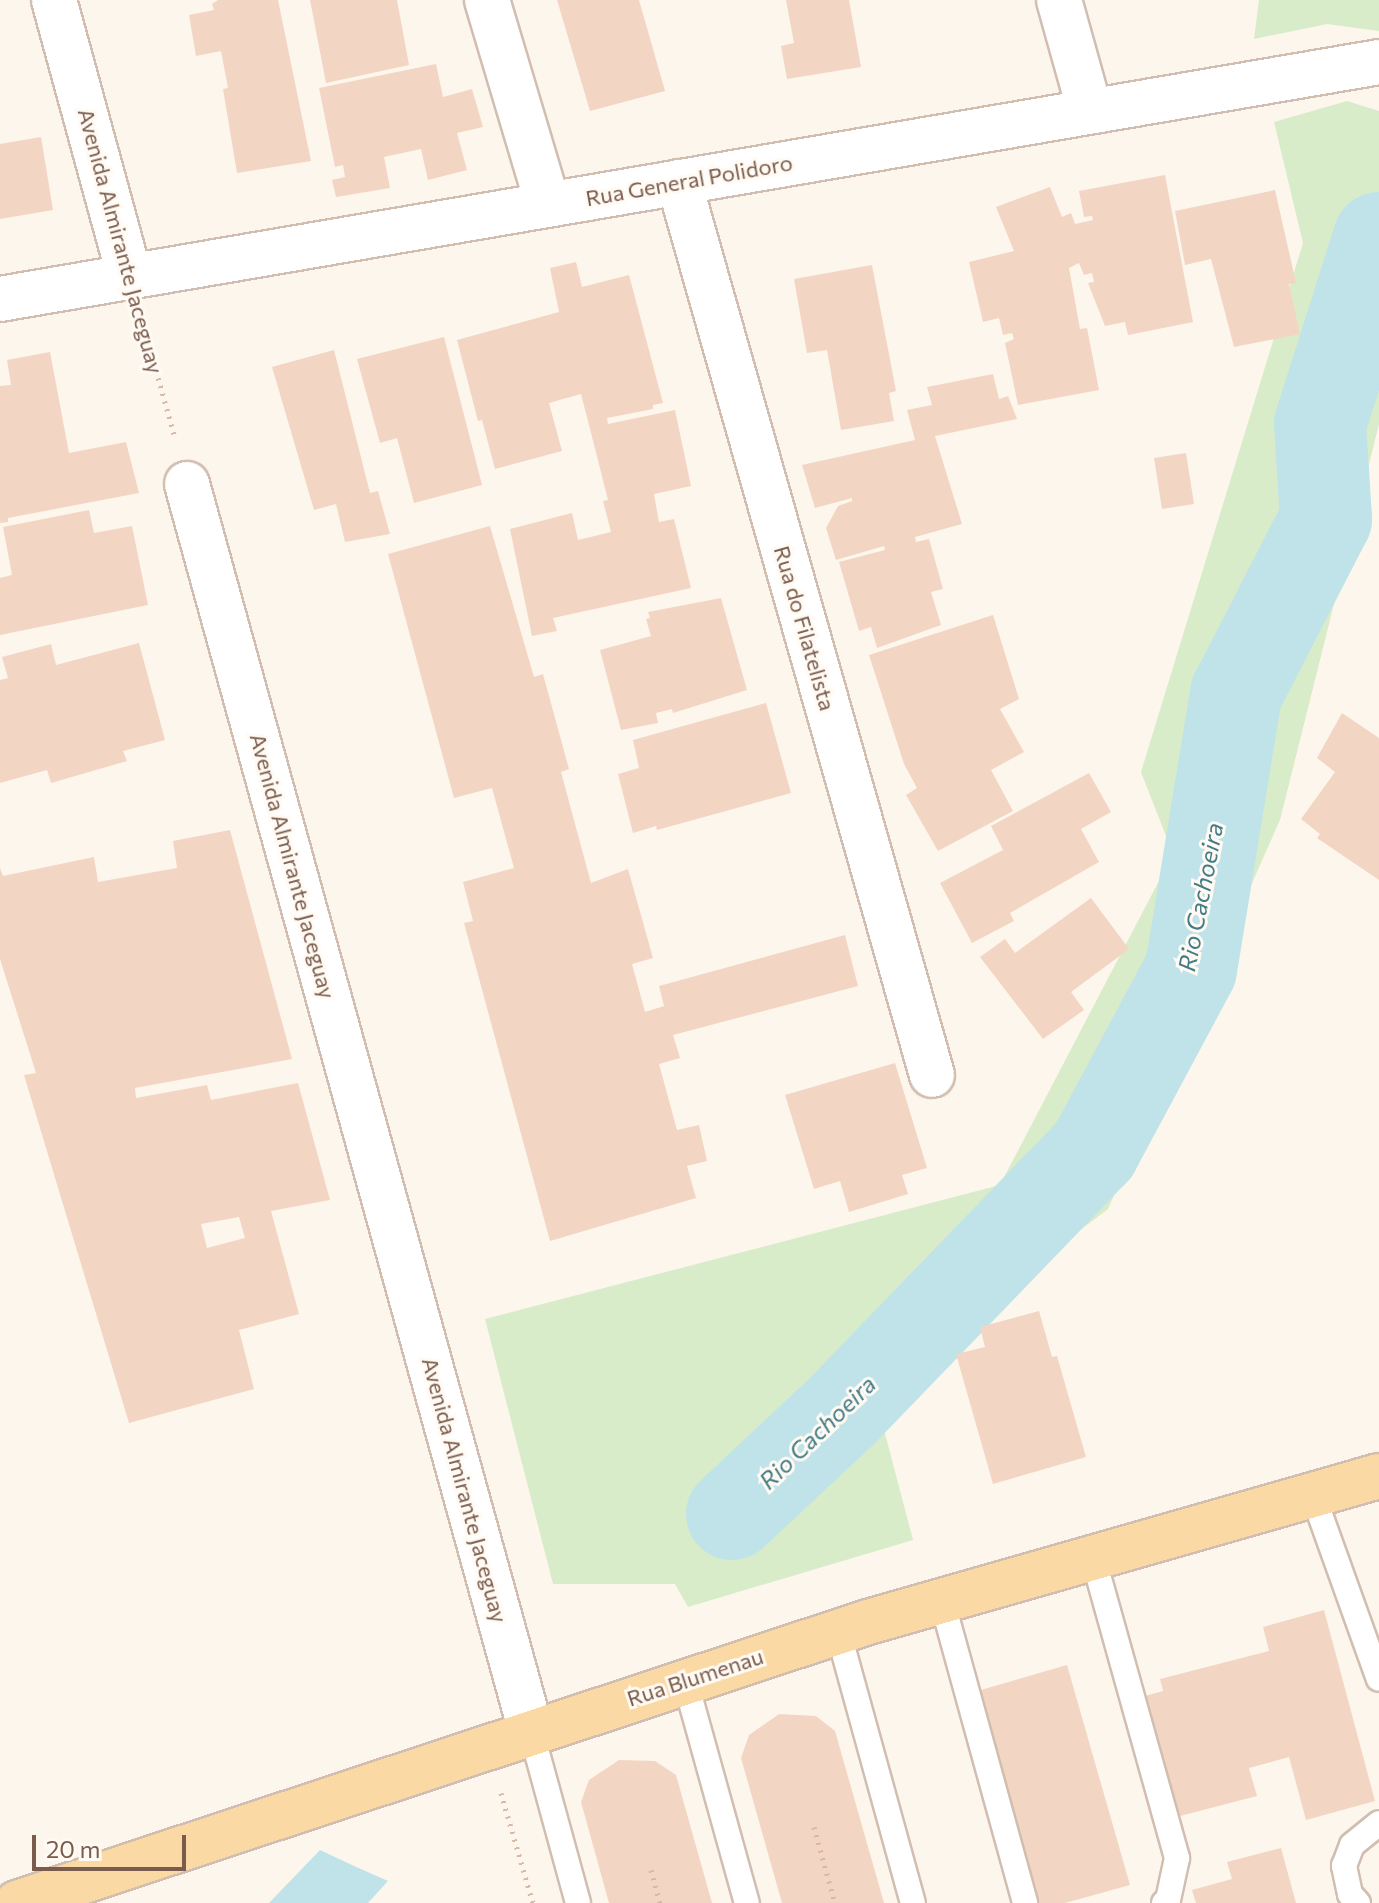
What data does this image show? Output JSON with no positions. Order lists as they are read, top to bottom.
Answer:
{
  "streets": {
    "main road": ["Rua Blumenau"],
    "street": ["Rua General Polidoro", "Avenida Almirante Jaceguay", "Rua do Filatelista"]
  },
  "crossings": [
    ["Rua General Polidoro", "Avenida Almirante Jaceguay"],
    ["Rua General Polidoro", "Rua do Filatelista"],
    ["Avenida Almirante Jaceguay", "Rua Blumenau"]
  ],
  "water": ["Rio Cachoeira"],
  "scale_bar": "20 m"
}
